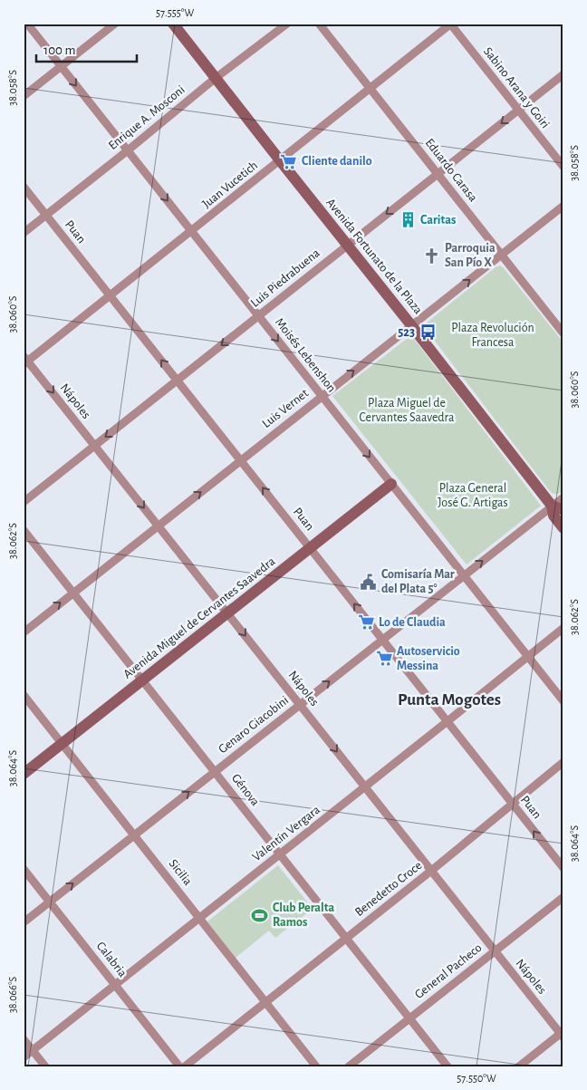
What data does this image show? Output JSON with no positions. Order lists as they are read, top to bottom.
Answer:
{
  "streets": {
    "main road": ["Avenida Fortunato de la Plaza", "Avenida Miguel de Cervantes Saavedra"],
    "street": [
      "Sabino Arana y Goiri",
      "Enrique A. Mosconi",
      "Eduardo Carasa",
      "Juan Vucetich",
      "Puan",
      "Luis Piedrabuena",
      "Moisés Lebenshon",
      "Nápoles",
      "Luis Vernet",
      "Genaro Giacobini",
      "Génova",
      "Valentín Vergara",
      "Sicilia",
      "Benedetto Croce",
      "Calabria",
      "General Pacheco"
    ]
  },
  "crossings": [
    ["Sabino Arana y Goiri", "Juan Vucetich"],
    ["Sabino Arana y Goiri", "Luis Piedrabuena"],
    ["Enrique A. Mosconi", "Puan"],
    ["Enrique A. Mosconi", "Avenida Fortunato de la Plaza"],
    ["Enrique A. Mosconi", "Moisés Lebenshon"],
    ["Eduardo Carasa", "Juan Vucetich"],
    ["Eduardo Carasa", "Luis Piedrabuena"],
    ["Eduardo Carasa", "Luis Vernet"],
    ["Juan Vucetich", "Puan"],
    ["Juan Vucetich", "Avenida Fortunato de la Plaza"],
    ["Juan Vucetich", "Moisés Lebenshon"],
    ["Juan Vucetich", "Nápoles"],
    ["Puan", "Luis Piedrabuena"],
    ["Puan", "Luis Vernet"],
    ["Puan", "Avenida Miguel de Cervantes Saavedra"],
    ["Puan", "Genaro Giacobini"],
    ["Puan", "Valentín Vergara"],
    ["Puan", "Benedetto Croce"],
    ["Avenida Fortunato de la Plaza", "Luis Piedrabuena"],
    ["Avenida Fortunato de la Plaza", "Luis Vernet"],
    ["Avenida Fortunato de la Plaza", "Genaro Giacobini"],
    ["Luis Piedrabuena", "Moisés Lebenshon"],
    ["Luis Piedrabuena", "Nápoles"],
    ["Moisés Lebenshon", "Luis Vernet"],
    ["Moisés Lebenshon", "Avenida Miguel de Cervantes Saavedra"],
    ["Moisés Lebenshon", "Genaro Giacobini"],
    ["Moisés Lebenshon", "Valentín Vergara"],
    ["Nápoles", "Luis Vernet"],
    ["Nápoles", "Avenida Miguel de Cervantes Saavedra"],
    ["Nápoles", "Genaro Giacobini"],
    ["Nápoles", "Valentín Vergara"],
    ["Nápoles", "Benedetto Croce"],
    ["Nápoles", "General Pacheco"],
    ["Luis Vernet", "Génova"],
    ["Avenida Miguel de Cervantes Saavedra", "Génova"],
    ["Avenida Miguel de Cervantes Saavedra", "Sicilia"],
    ["Genaro Giacobini", "Génova"],
    ["Genaro Giacobini", "Sicilia"],
    ["Genaro Giacobini", "Calabria"],
    ["Génova", "Valentín Vergara"],
    ["Génova", "Benedetto Croce"],
    ["Génova", "General Pacheco"],
    ["Valentín Vergara", "Sicilia"],
    ["Valentín Vergara", "Calabria"],
    ["Sicilia", "Benedetto Croce"]
  ],
  "one_way": [
    "Puan",
    "Luis Piedrabuena",
    "Moisés Lebenshon",
    "Nápoles",
    "Luis Vernet",
    "Genaro Giacobini"
  ],
  "districts": ["Punta Mogotes"],
  "parks": ["Plaza Revolución Francesa", "Plaza Miguel de Cervantes Saavedra", "Plaza General José G. Artigas"],
  "places": {
    "supermarket": ["Cliente danilo", "Lo de Claudia", "Autoservicio Messina"],
    "building": ["Caritas"],
    "church": ["Parroquia San Pío X"],
    "bus stop": ["523"],
    "public building": ["Comisaría Mar del Plata 5°"],
    "sports": ["Club Peralta Ramos"]
  },
  "scale_bar": "100 m",
  "coordinates": [
    "57.555°W",
    "38.058°S",
    "38.060°S",
    "38.062°S",
    "38.064°S",
    "38.066°S",
    "57.550°W"
  ]
}
